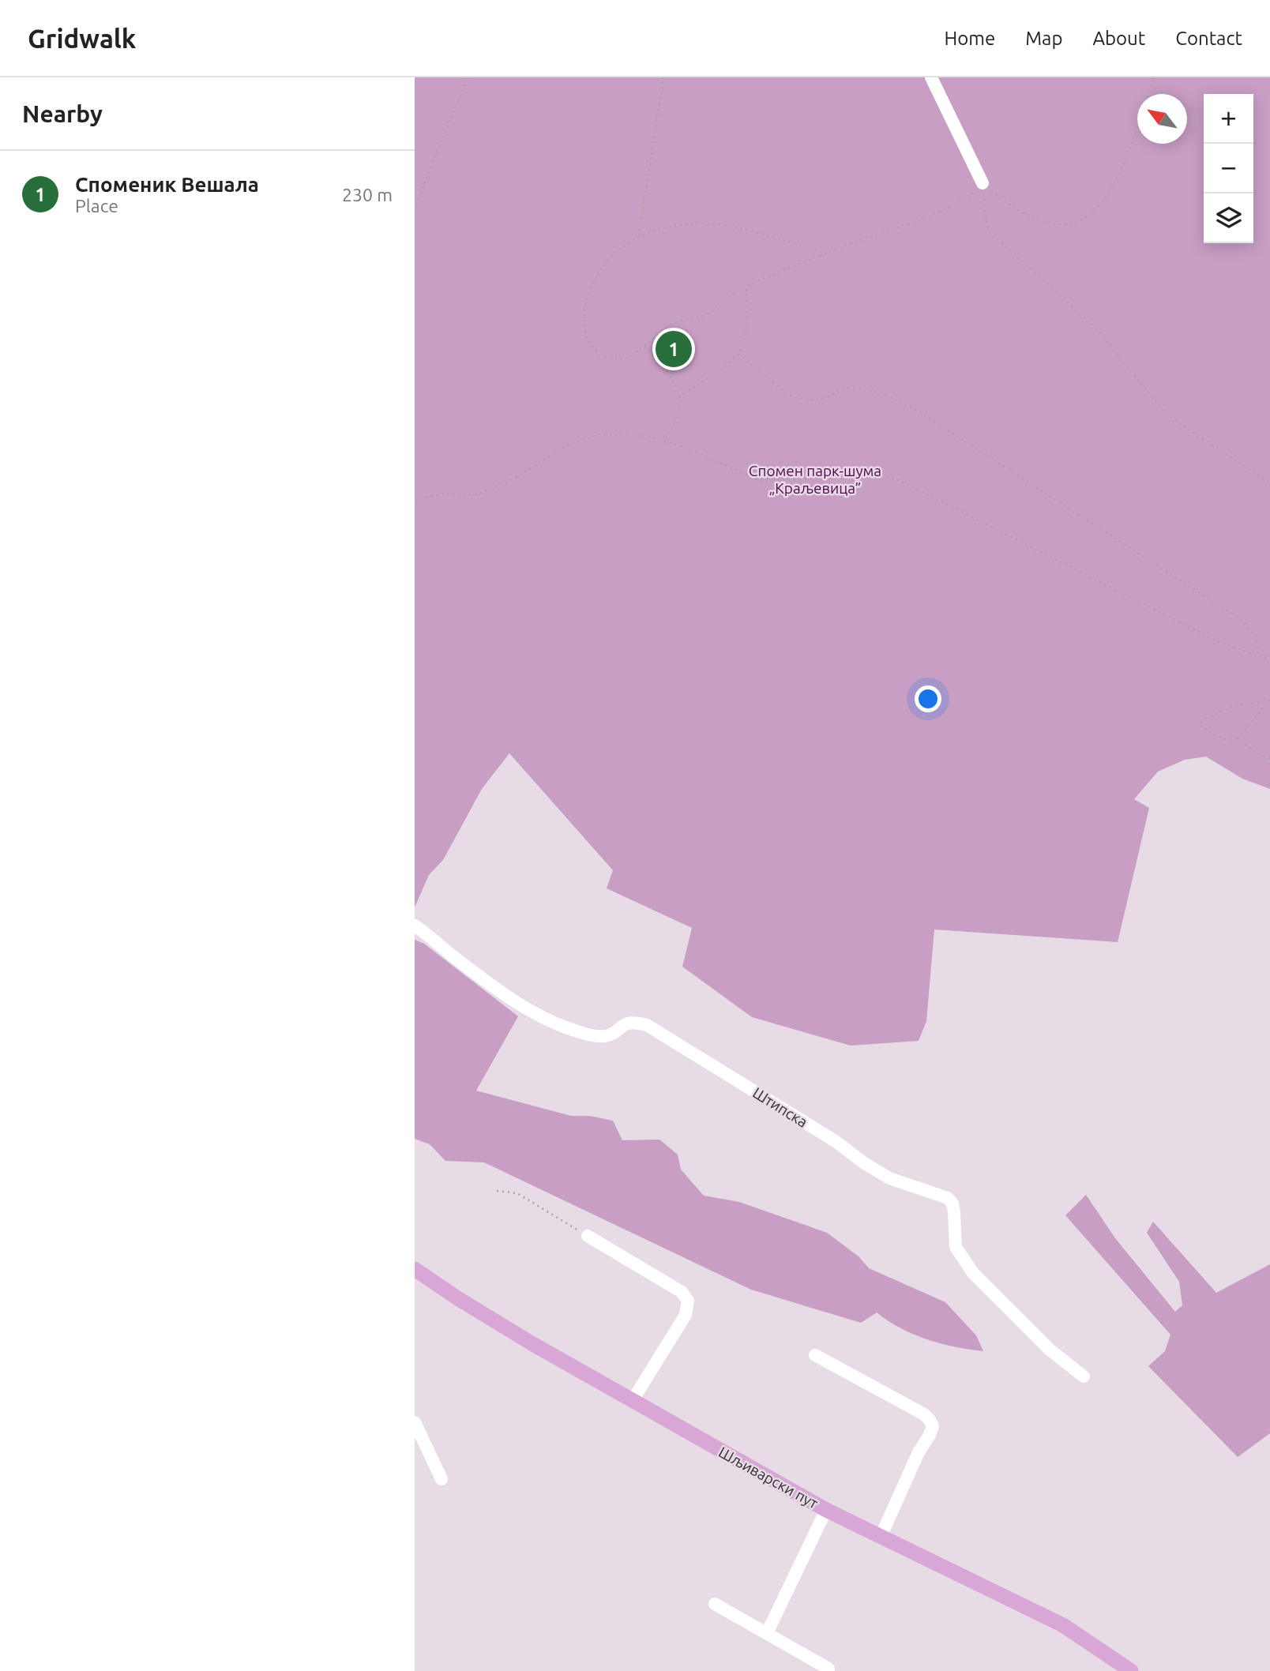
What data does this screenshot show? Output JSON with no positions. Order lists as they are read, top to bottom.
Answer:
{
  "streets": {
    "main road": ["Шљиварски пут"],
    "street": ["Штипска"]
  },
  "parks": ["Спомен парк-шума „Краљевица”"],
  "north": "top left",
  "page": {
    "header": "Gridwalk",
    "nav": [
      "Home",
      "Map",
      "About",
      "Contact"
    ],
    "heading": "Nearby",
    "map_buttons": ["+", "−"],
    "list": [
      {
        "mark": "1",
        "name": "Споменик Вешала",
        "note": "Place",
        "value": "230 m"
      }
    ],
    "pins": "1"
  }
}
